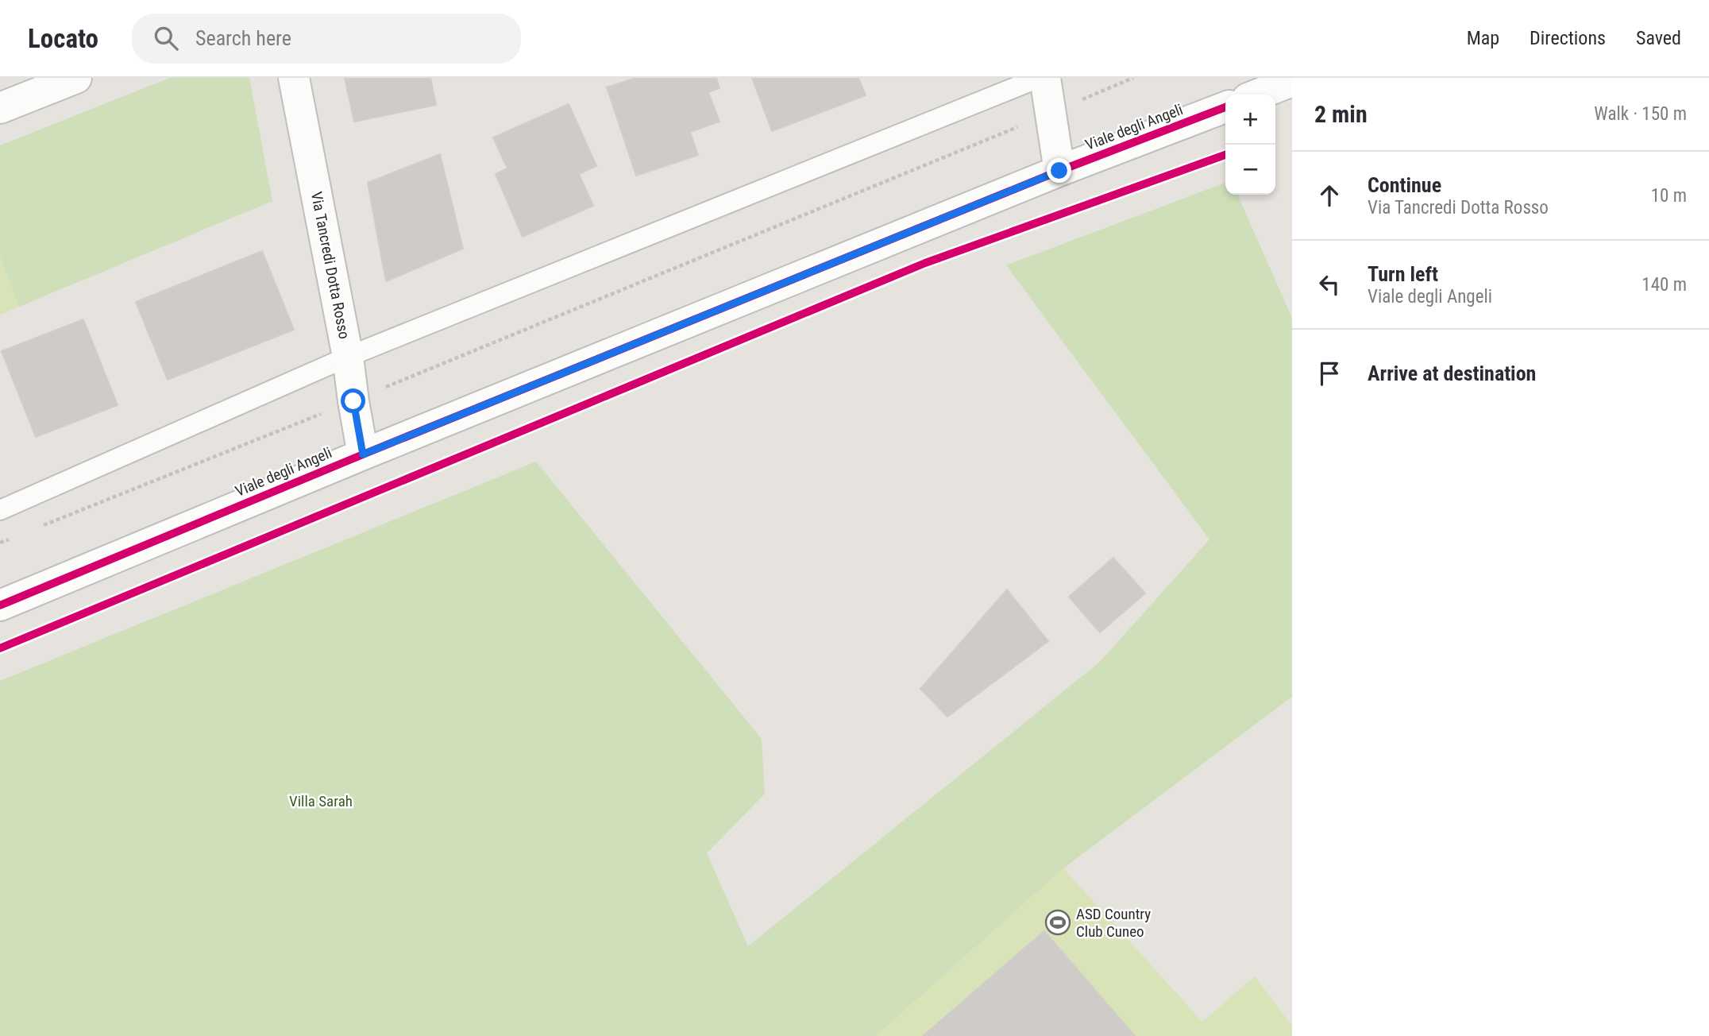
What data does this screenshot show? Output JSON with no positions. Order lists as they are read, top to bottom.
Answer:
{
  "streets": {
    "street": ["Viale degli Angeli", "Via Tancredi Dotta Rosso"]
  },
  "crossings": [
    ["Viale degli Angeli", "Via Tancredi Dotta Rosso"]
  ],
  "parks": ["Villa Sarah"],
  "places": {
    "sports": ["ASD Country Club Cuneo"]
  },
  "page": {
    "header": "Locato",
    "search": "Search here",
    "nav": ["Map", "Directions", "Saved"],
    "heading": ["2 min", "Walk · 150 m"],
    "map_buttons": ["+", "−"],
    "list": [
      ["Continue", "Via Tancredi Dotta Rosso", "10 m"],
      ["Turn left", "Viale degli Angeli", "140 m"],
      "Arrive at destination"
    ]
  }
}
